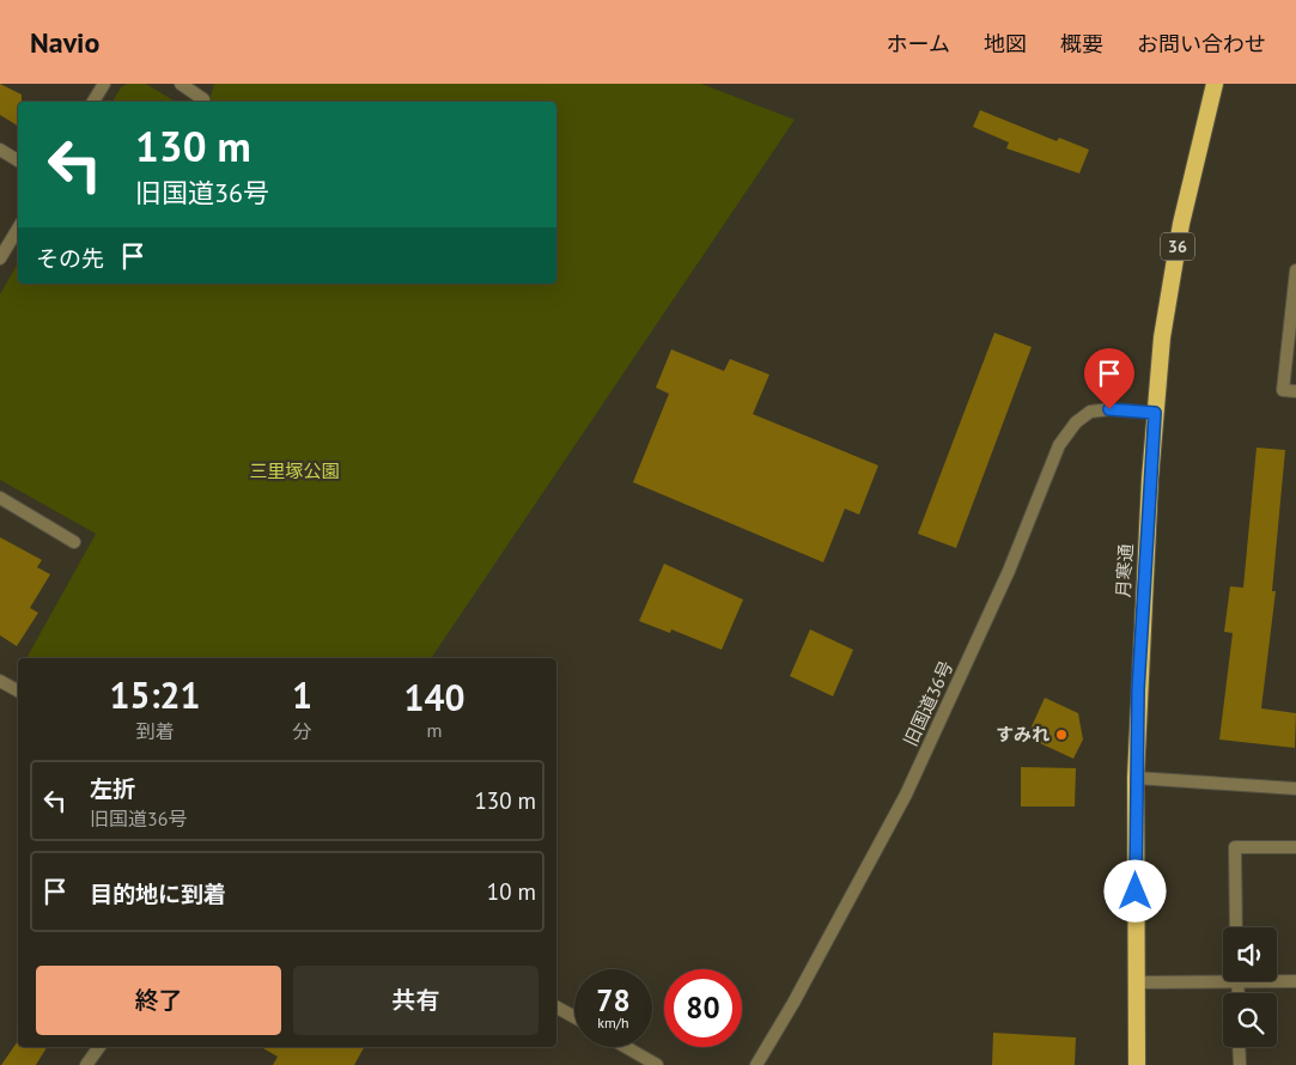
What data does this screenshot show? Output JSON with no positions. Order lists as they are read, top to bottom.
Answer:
{
  "streets": {
    "highway": ["36", "月寒通"],
    "street": ["旧国道36号"]
  },
  "crossings": [
    ["月寒通", "旧国道36号"]
  ],
  "parks": ["三里塚公園"],
  "places": ["すみれ"],
  "page": {
    "header": "Navio",
    "nav": [
      "ホーム",
      "地図",
      "概要",
      "お問い合わせ"
    ],
    "turn": ["130 m", "旧国道36号"],
    "then": "その先",
    "eta": [
      "15:21",
      "到着",
      "1",
      "分",
      "140",
      "m"
    ],
    "list": [
      {
        "name": "左折",
        "note": "旧国道36号",
        "value": "130 m"
      },
      {
        "name": "目的地に到着",
        "value": "10 m"
      }
    ],
    "buttons": ["終了", "共有"],
    "speed": "78 km/h",
    "limit": "80"
  }
}
